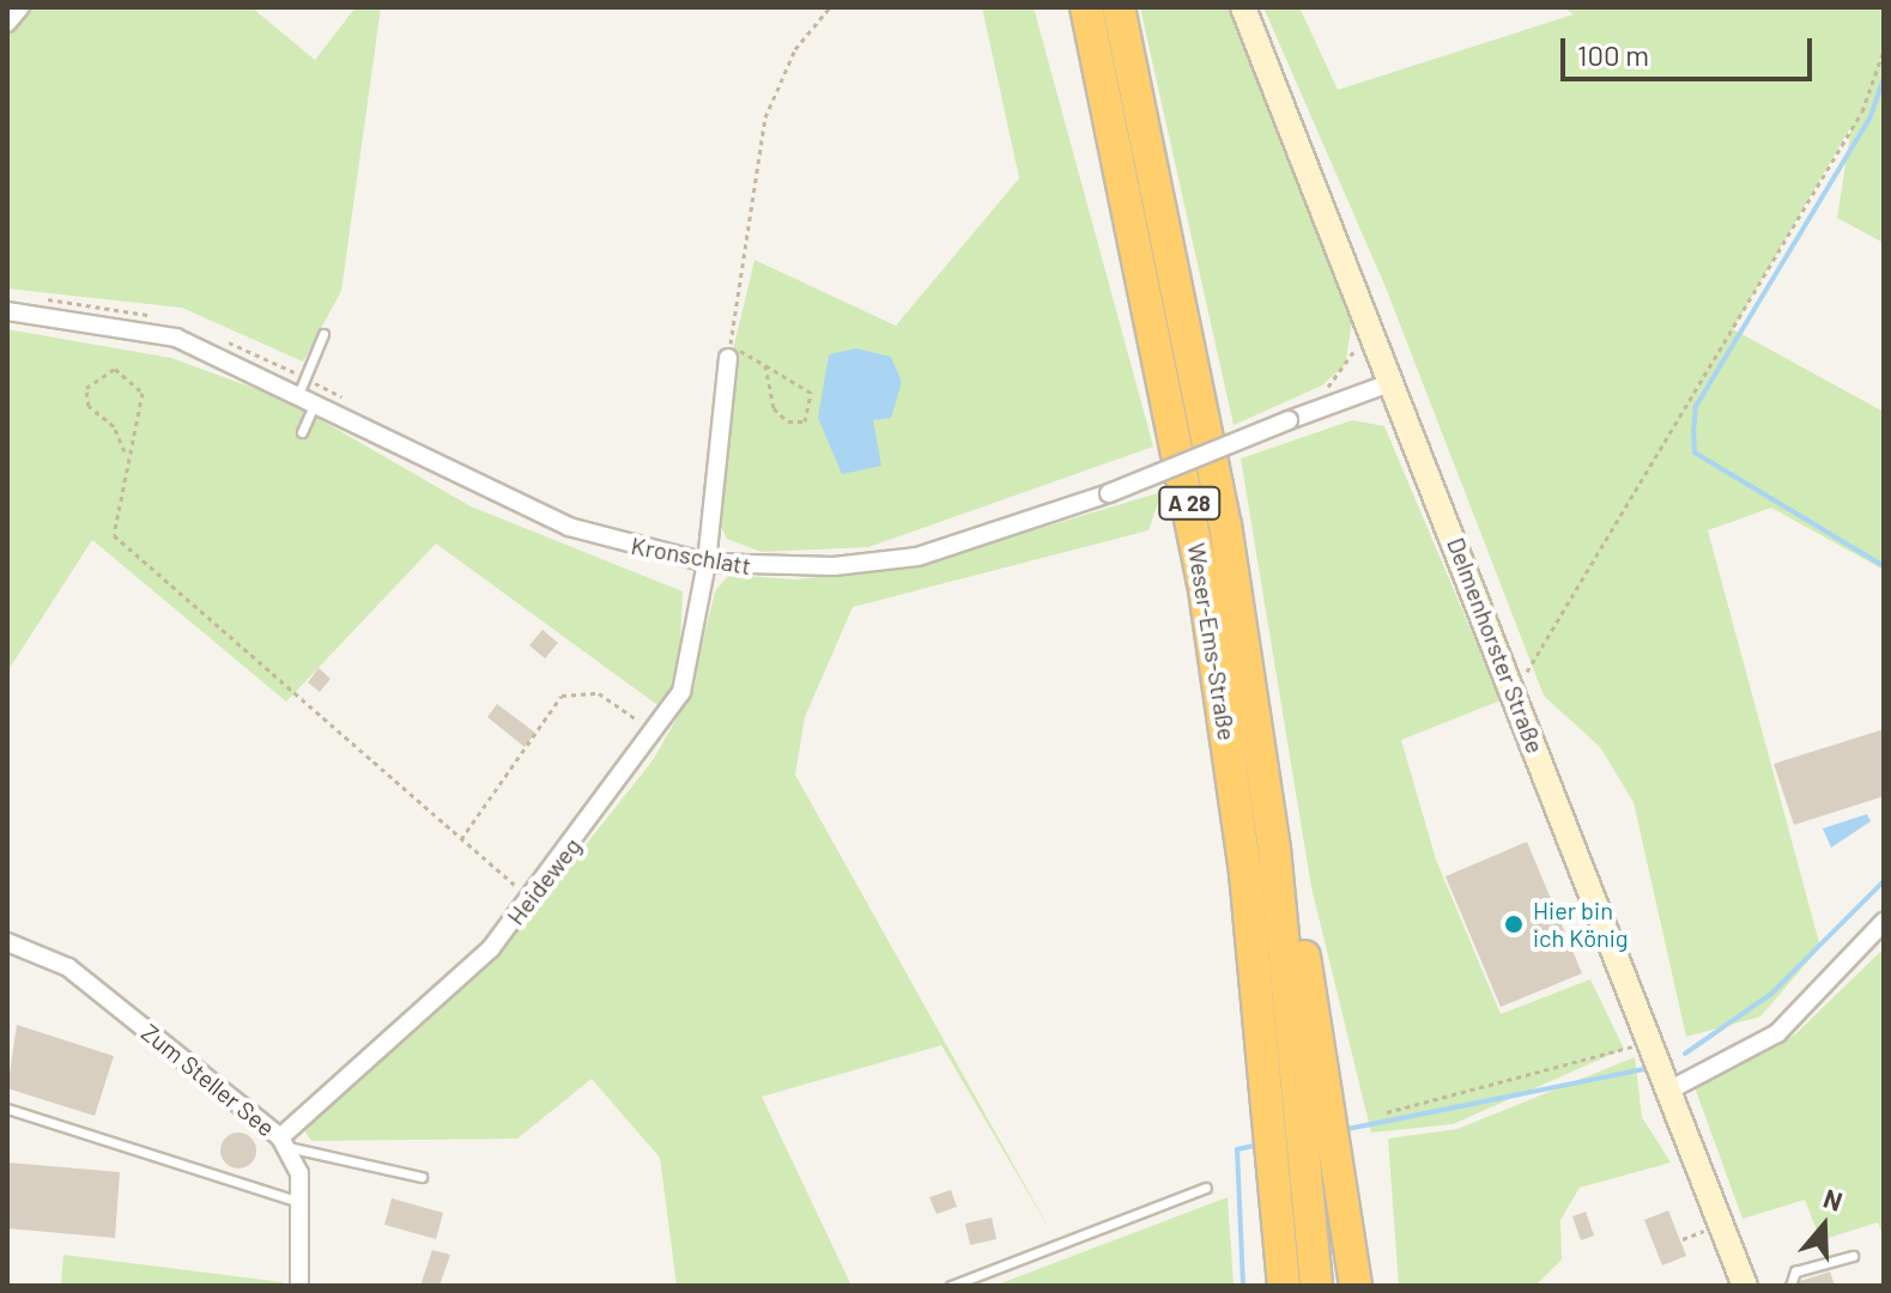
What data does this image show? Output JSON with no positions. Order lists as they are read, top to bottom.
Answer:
{
  "streets": {
    "highway": ["A 28", "Weser-Ems-Straße"],
    "street": [
      "Kronschlatt",
      "Delmenhorster Straße",
      "Heideweg",
      "Zum Steller See"
    ]
  },
  "crossings": [
    ["Kronschlatt", "Delmenhorster Straße"],
    ["Kronschlatt", "Heideweg"],
    ["Heideweg", "Zum Steller See"]
  ],
  "places": ["Hier bin ich König"],
  "scale_bar": "100 m",
  "north": "top"
}
